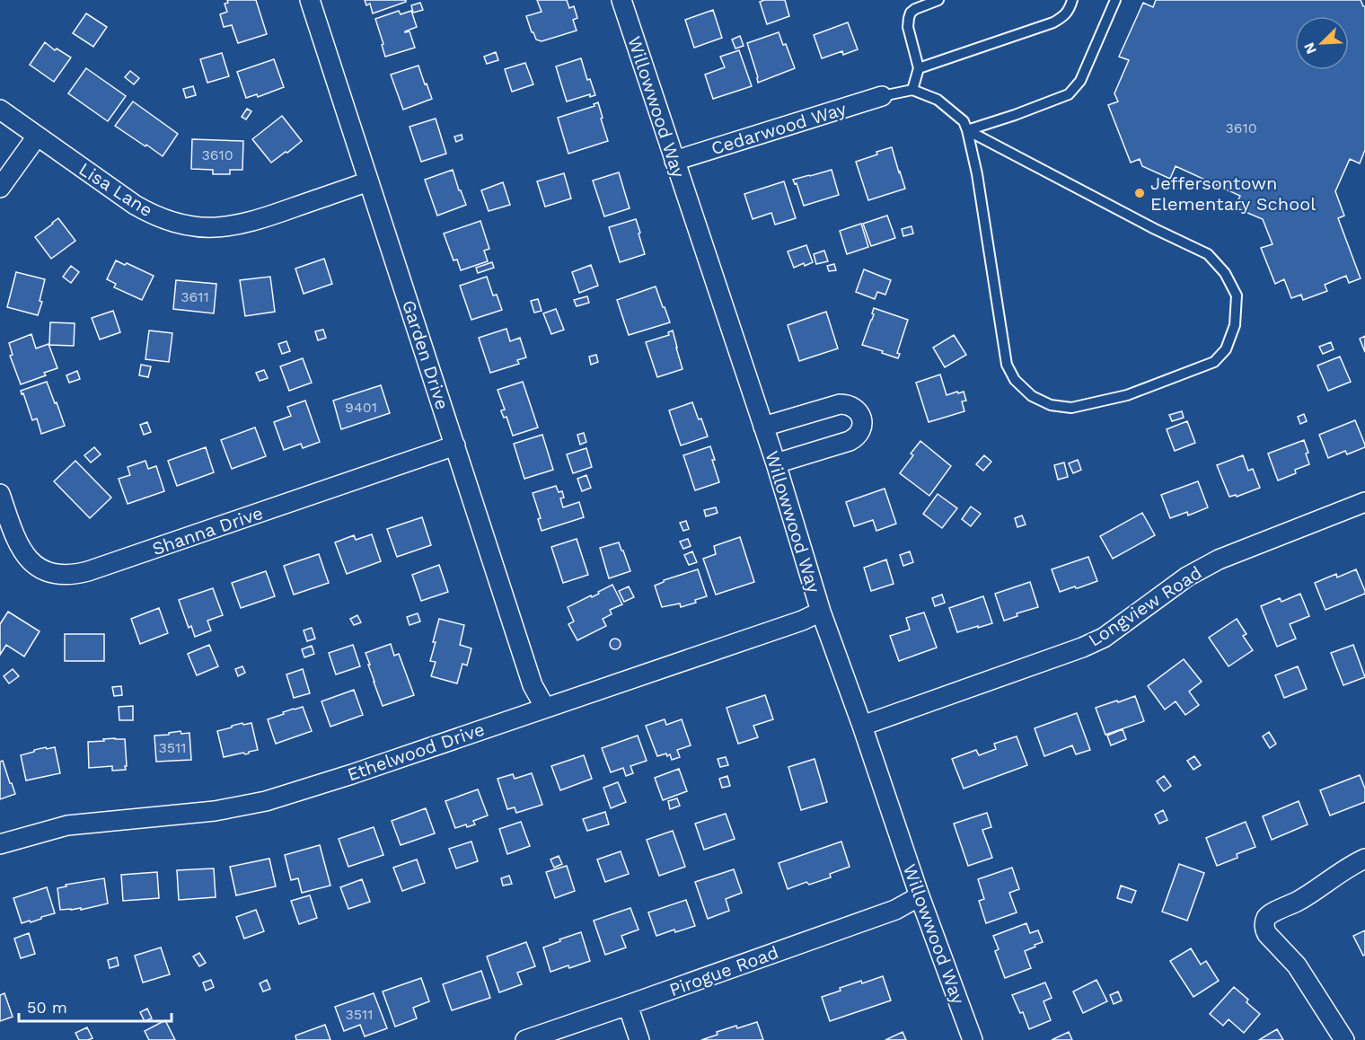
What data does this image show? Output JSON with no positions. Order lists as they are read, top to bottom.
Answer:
{
  "streets": {
    "street": [
      "Willowwood Way",
      "Cedarwood Way",
      "Lisa Lane",
      "Garden Drive",
      "Shanna Drive",
      "Longview Road",
      "Ethelwood Drive",
      "Pirogue Road"
    ]
  },
  "crossings": [
    ["Willowwood Way", "Cedarwood Way"],
    ["Willowwood Way", "Longview Road"],
    ["Willowwood Way", "Ethelwood Drive"],
    ["Willowwood Way", "Pirogue Road"],
    ["Lisa Lane", "Garden Drive"],
    ["Garden Drive", "Shanna Drive"],
    ["Garden Drive", "Ethelwood Drive"]
  ],
  "places": ["Jeffersontown Elementary School"],
  "house_numbers": [
    "3610",
    "3610",
    "3611",
    "9401",
    "3511",
    "3511"
  ],
  "scale_bar": "50 m",
  "north": "bottom left"
}
